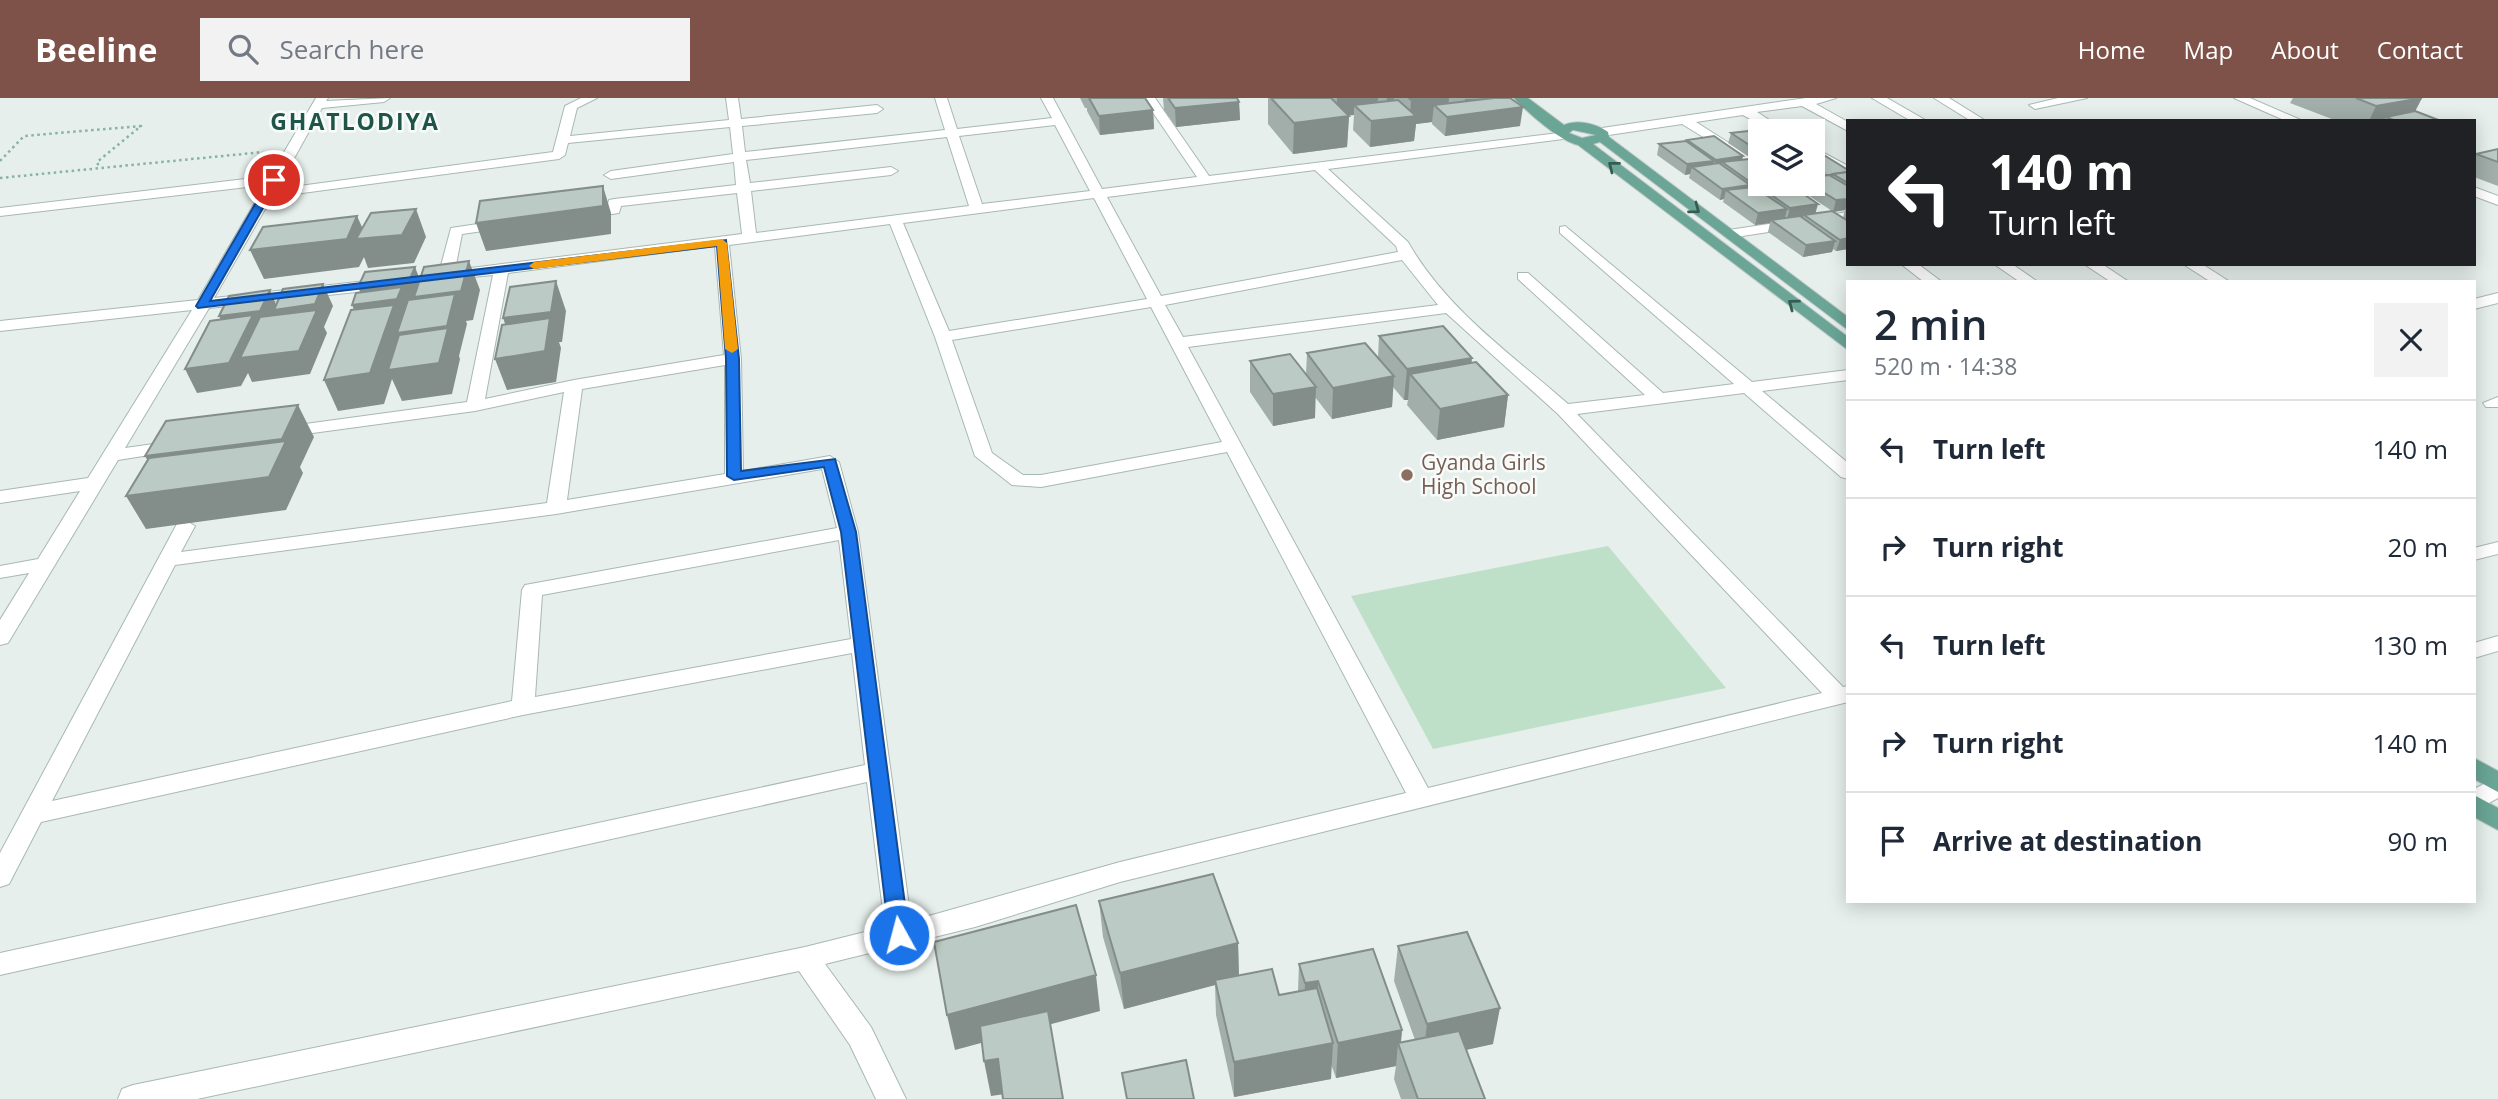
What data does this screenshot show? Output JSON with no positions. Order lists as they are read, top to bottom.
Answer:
{
  "districts": ["GHATLODIYA"],
  "places": ["Gyanda Girls High School"],
  "page": {
    "header": "Beeline",
    "search": "Search here",
    "nav": [
      "Home",
      "Map",
      "About",
      "Contact"
    ],
    "turn": ["140 m", "Turn left"],
    "heading": ["2 min", "520 m · 14:38"],
    "list": [
      {
        "name": "Turn left",
        "value": "140 m"
      },
      {
        "name": "Turn right",
        "value": "20 m"
      },
      {
        "name": "Turn left",
        "value": "130 m"
      },
      {
        "name": "Turn right",
        "value": "140 m"
      },
      {
        "name": "Arrive at destination",
        "value": "90 m"
      }
    ]
  }
}
